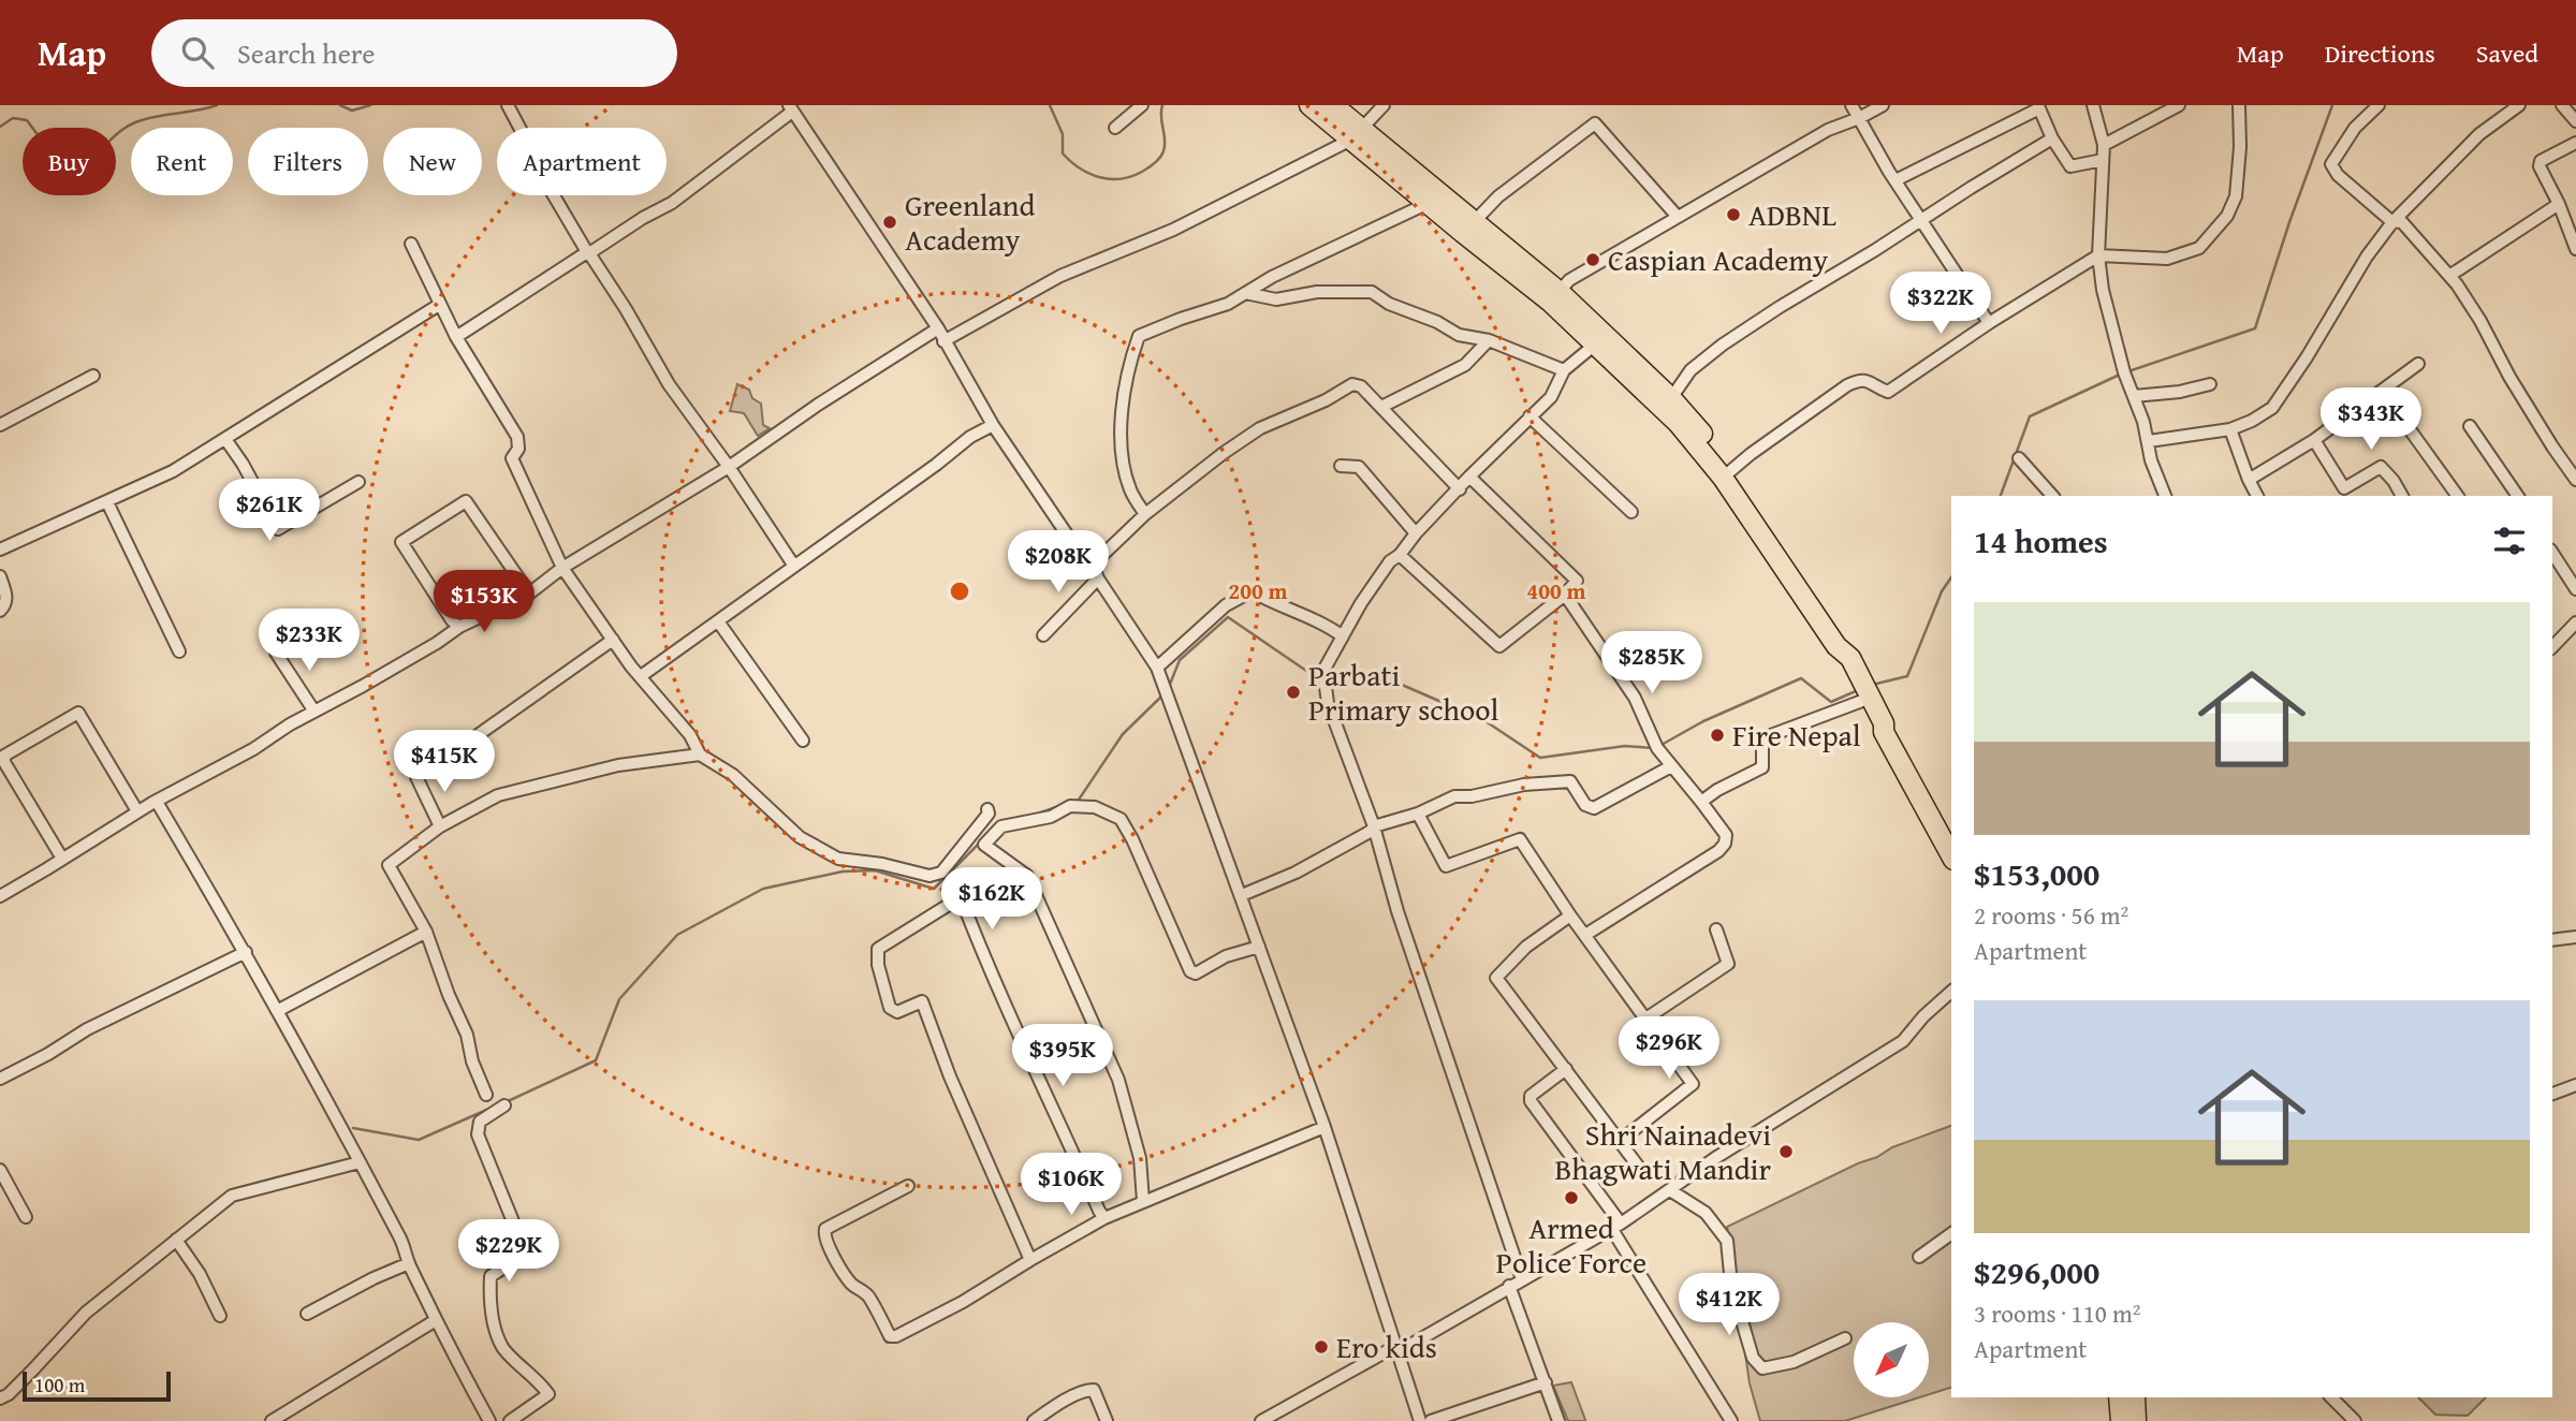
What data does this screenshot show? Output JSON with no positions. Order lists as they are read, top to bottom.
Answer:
{
  "places": [
    "ADBNL",
    "Greenland Academy",
    "Caspian Academy",
    "Parbati Primary school",
    "Fire Nepal",
    "Shri Nainadevi Bhagwati Mandir",
    "Armed Police Force",
    "Ero kids"
  ],
  "scale_bar": "100 m",
  "north": "bottom left",
  "page": {
    "header": "Map",
    "search": "Search here",
    "nav": ["Map", "Directions", "Saved"],
    "chip": [
      "Buy",
      "Rent",
      "Filters",
      "New",
      "Apartment"
    ],
    "price": [
      "$322K",
      "$343K",
      "$261K",
      "$208K",
      "$153K",
      "$233K",
      "$285K",
      "$415K",
      "$162K",
      "$296K",
      "$395K",
      "$106K",
      "$229K",
      "$412K"
    ],
    "heading": "14 homes",
    "list": [
      {
        "name": "$153,000",
        "note": "2 rooms · 56 m² · Apartment"
      },
      {
        "name": "$296,000",
        "note": "3 rooms · 110 m² · Apartment"
      }
    ],
    "scale": "100 m"
  },
  "rings": ["200 m", "400 m"]
}
